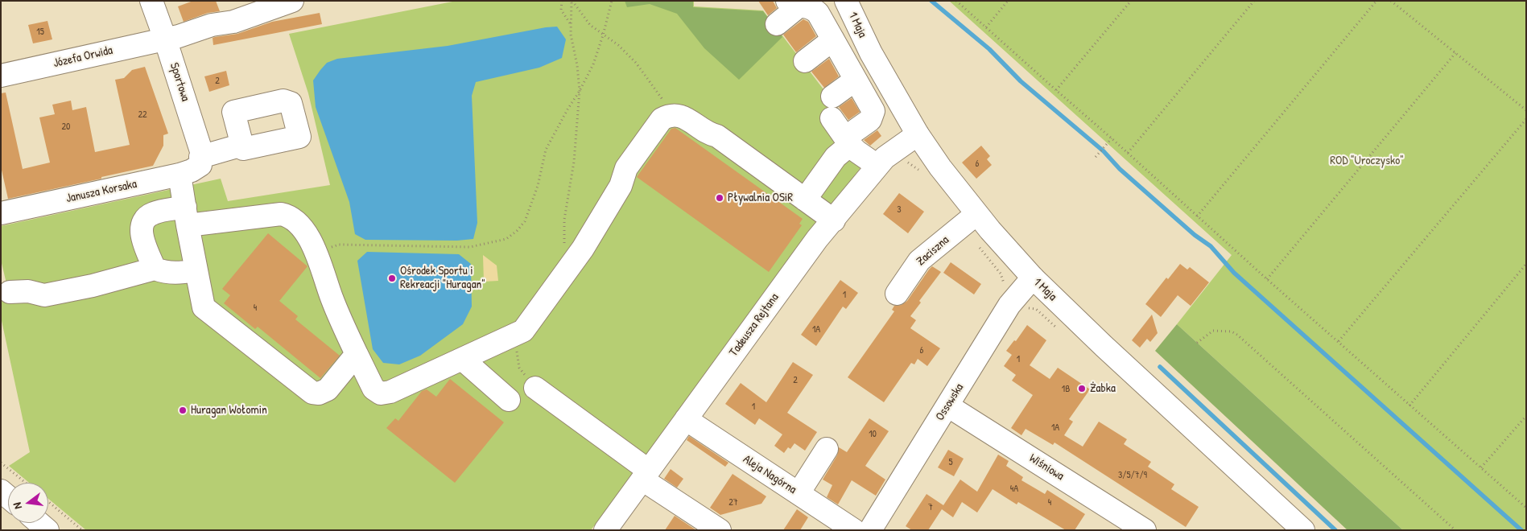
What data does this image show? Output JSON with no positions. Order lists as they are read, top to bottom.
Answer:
{
  "streets": {
    "street": [
      "1 Maja",
      "Józefa Orwida",
      "Sportowa",
      "Janusza Korsaka",
      "Zaciszna",
      "Tadeusza Rejtana",
      "Ossowska",
      "Wiśniowa",
      "Aleja Nagórna"
    ]
  },
  "crossings": [
    ["1 Maja", "Zaciszna"],
    ["1 Maja", "Tadeusza Rejtana"],
    ["1 Maja", "Ossowska"],
    ["Józefa Orwida", "Sportowa"],
    ["Sportowa", "Janusza Korsaka"],
    ["Tadeusza Rejtana", "Aleja Nagórna"],
    ["Ossowska", "Wiśniowa"]
  ],
  "parks": ["ROD \"Uroczysko\""],
  "places": [
    "Pływalnia OSiR",
    "Ośrodek Sportu i Rekreacji \"Huragan\"",
    "Żabka",
    "Huragan Wołomin"
  ],
  "house_numbers": [
    "15",
    "2",
    "22",
    "20",
    "6",
    "3",
    "1",
    "4",
    "1A",
    "6",
    "1",
    "2",
    "1B",
    "1",
    "1A",
    "10",
    "5",
    "3/5/7/9",
    "4A",
    "27",
    "4",
    "7"
  ],
  "north": "left"
}
